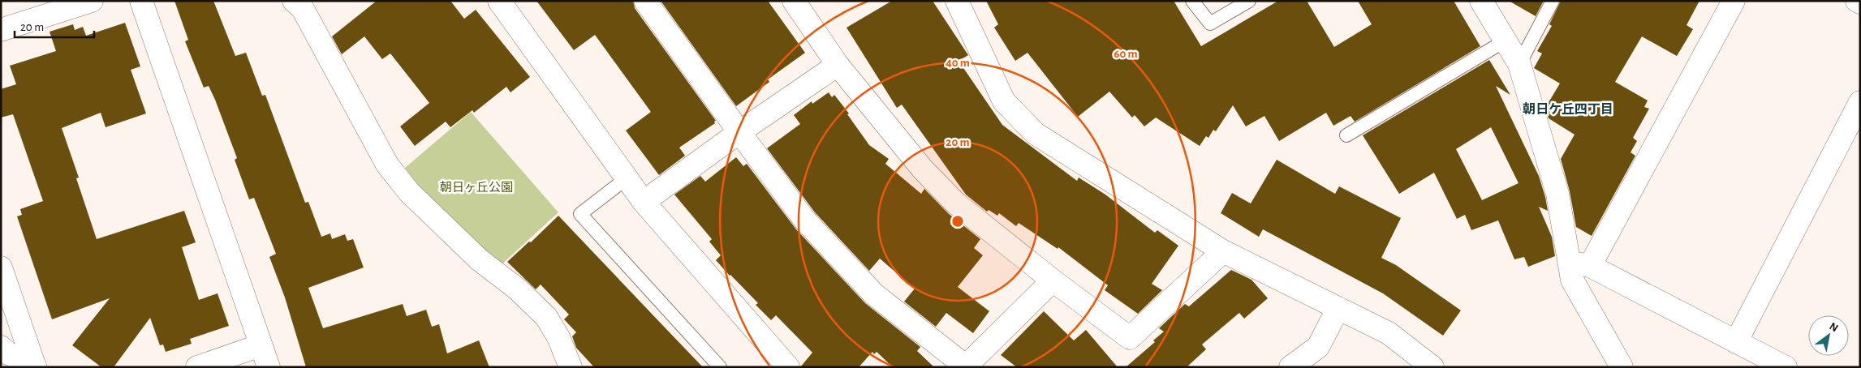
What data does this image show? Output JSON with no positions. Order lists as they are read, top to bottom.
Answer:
{
  "districts": ["朝日ケ丘四丁目"],
  "parks": ["朝日ヶ丘公園"],
  "scale_bar": "20 m",
  "north": "top right",
  "rings": ["60 m", "40 m", "20 m"]
}
